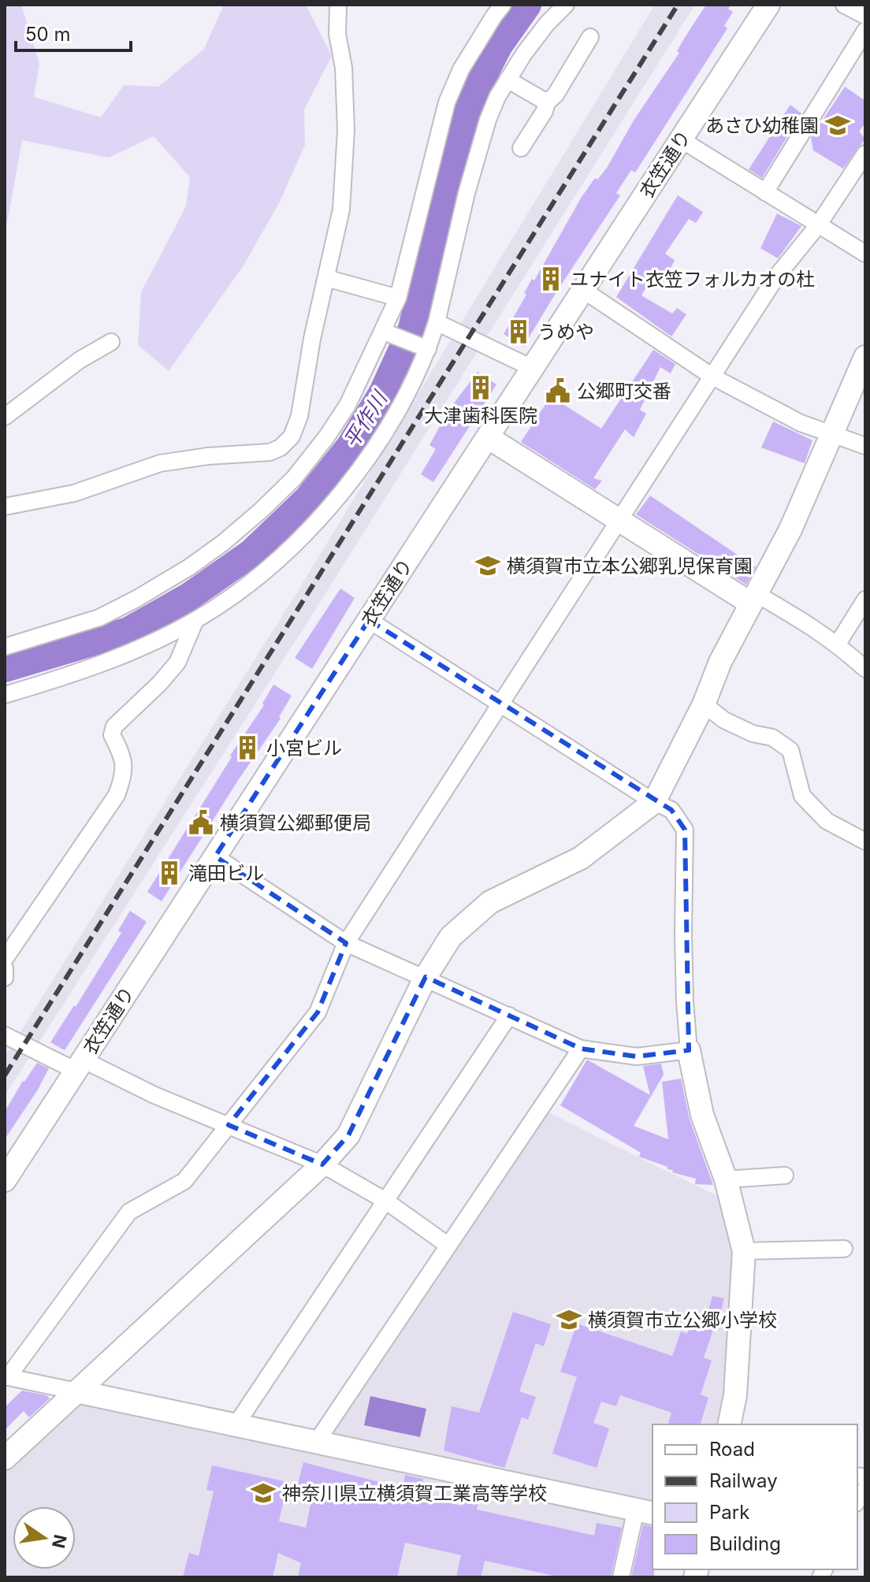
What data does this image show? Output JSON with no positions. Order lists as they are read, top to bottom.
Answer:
{
  "streets": {
    "street": ["衣笠通り"]
  },
  "water": ["平作川"],
  "places": {
    "school or university": [
      "あさひ幼稚園",
      "横須賀市立本公郷乳児保育園",
      "横須賀市立公郷小学校",
      "神奈川県立横須賀工業高等学校"
    ],
    "building": [
      "ユナイト衣笠フォルカオの杜",
      "うめや",
      "大津歯科医院",
      "小宮ビル",
      "滝田ビル"
    ],
    "public building": ["公郷町交番", "横須賀公郷郵便局"]
  },
  "legend": [
    "Road",
    "Railway",
    "Park",
    "Building"
  ],
  "scale_bar": "50 m",
  "north": "right"
}
